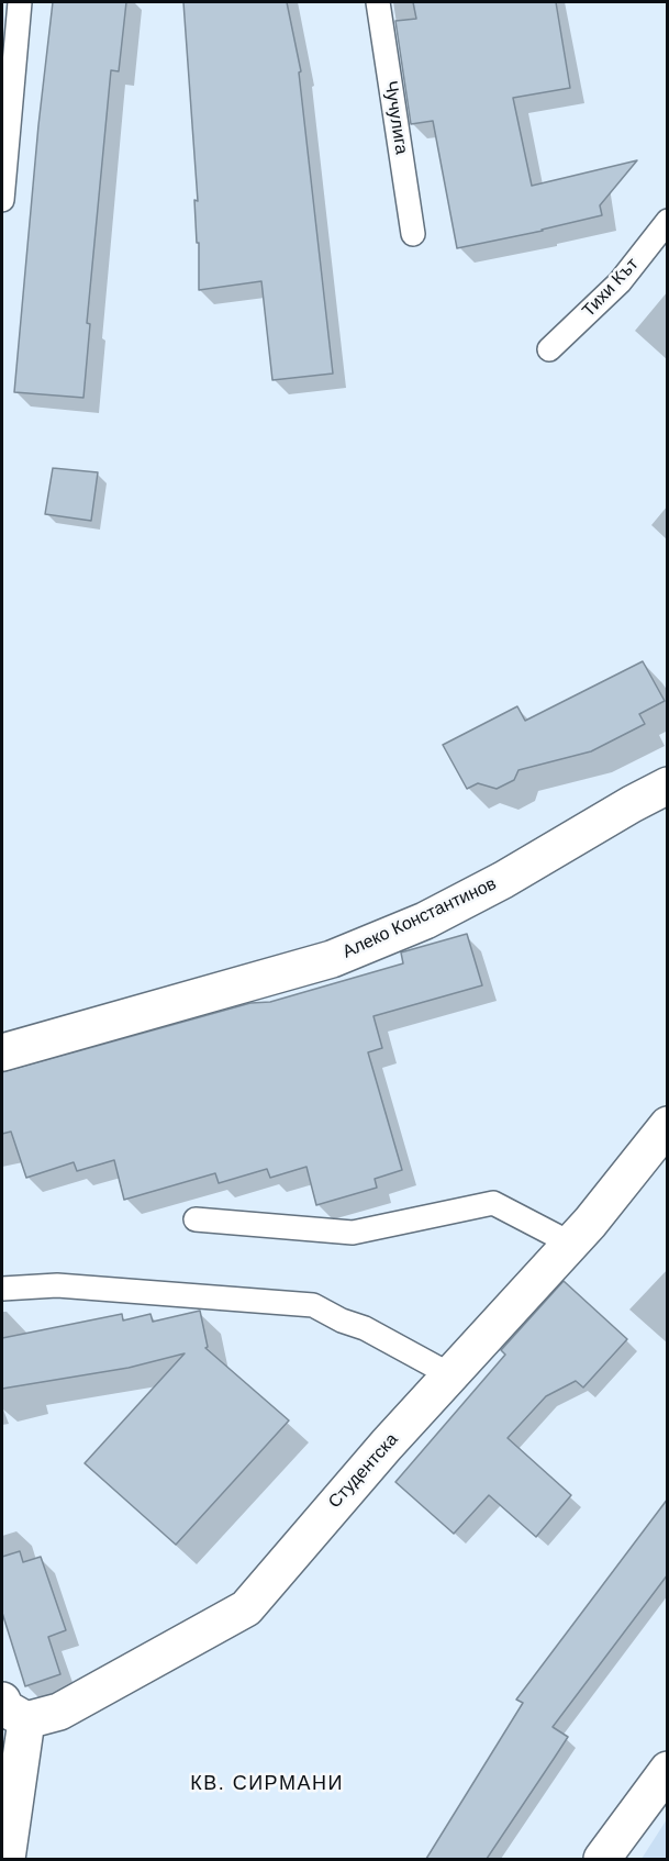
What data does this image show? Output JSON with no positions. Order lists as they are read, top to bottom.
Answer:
{
  "streets": {
    "street": ["Алеко Константинов", "Студентска"],
    "lane": ["Чучулига", "Тихи Кът"]
  },
  "districts": ["КВ. СИРМАНИ"]
}
